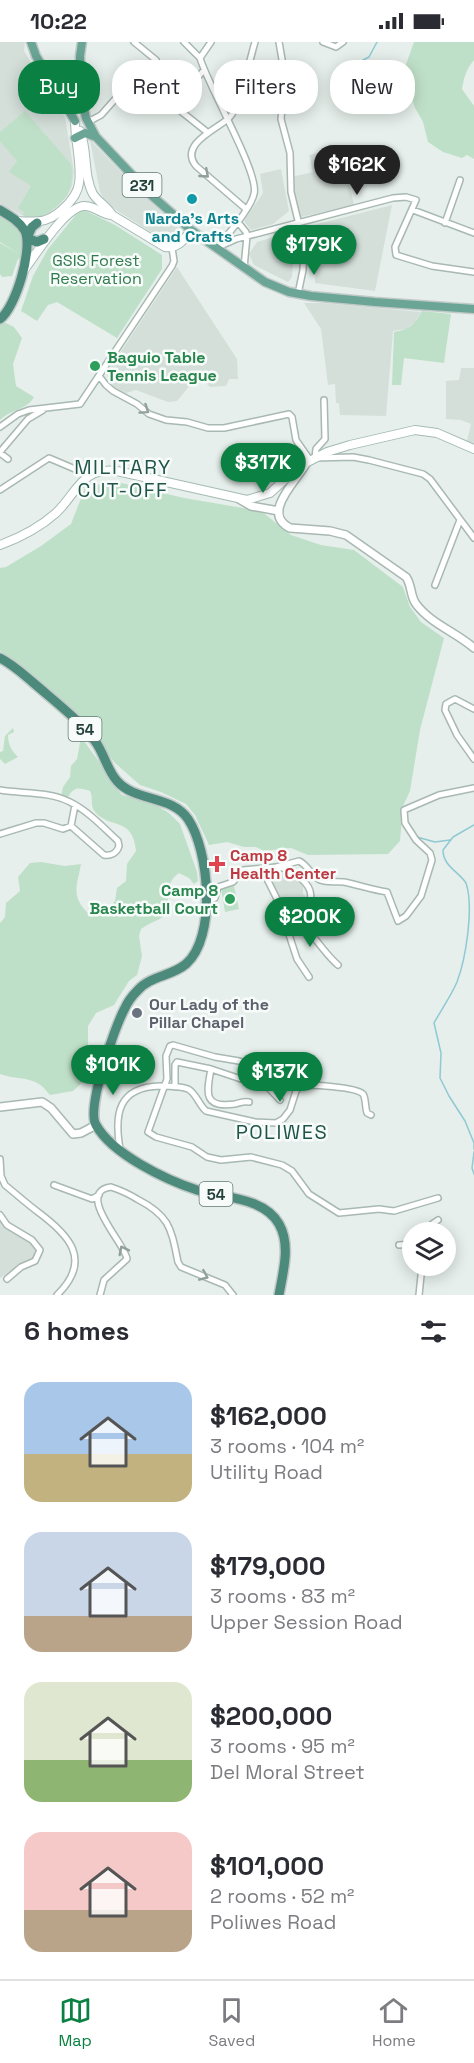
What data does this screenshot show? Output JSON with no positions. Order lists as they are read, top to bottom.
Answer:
{
  "streets": {
    "highway": ["54"],
    "main road": ["231"]
  },
  "districts": ["MILITARY CUT-OFF", "POLIWES"],
  "parks": ["GSIS Forest Reservation"],
  "places": {
    "other": [
      "Narda's Arts and Crafts",
      "Baguio Table Tennis League",
      "Camp 8 Basketball Court",
      "Our Lady of the Pillar Chapel"
    ],
    "health": ["Camp 8 Health Center"]
  },
  "page": {
    "status": "10:22",
    "chip": [
      "Buy",
      "Rent",
      "Filters",
      "New"
    ],
    "price": [
      "$162K",
      "$179K",
      "$317K",
      "$200K",
      "$101K",
      "$137K"
    ],
    "heading": "6 homes",
    "list": [
      {
        "name": "$162,000",
        "note": "3 rooms · 104 m² · Utility Road"
      },
      {
        "name": "$179,000",
        "note": "3 rooms · 83 m² · Upper Session Road"
      },
      {
        "name": "$200,000",
        "note": "3 rooms · 95 m² · Del Moral Street"
      },
      {
        "name": "$101,000",
        "note": "2 rooms · 52 m² · Poliwes Road"
      }
    ],
    "tabs": ["Map", "Saved", "Home"]
  }
}
